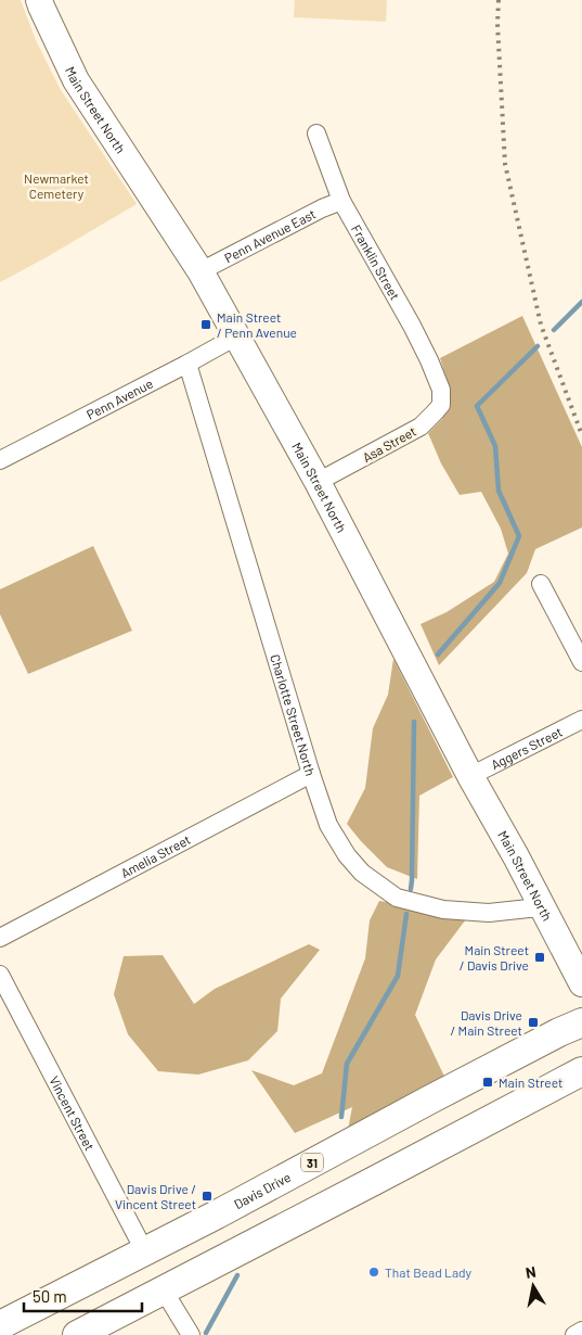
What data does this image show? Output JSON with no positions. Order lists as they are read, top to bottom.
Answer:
{
  "streets": {
    "main road": ["Main Street North", "31", "Davis Drive"],
    "street": [
      "Penn Avenue East",
      "Franklin Street",
      "Penn Avenue",
      "Asa Street",
      "Charlotte Street North",
      "Aggers Street",
      "Amelia Street",
      "Vincent Street"
    ]
  },
  "crossings": [
    ["Main Street North", "Penn Avenue East"],
    ["Main Street North", "Penn Avenue"],
    ["Main Street North", "Asa Street"],
    ["Main Street North", "Charlotte Street North"],
    ["Main Street North", "Aggers Street"],
    ["Penn Avenue East", "Franklin Street"],
    ["Franklin Street", "Asa Street"],
    ["Penn Avenue", "Charlotte Street North"],
    ["Charlotte Street North", "Amelia Street"],
    ["Vincent Street", "Davis Drive"]
  ],
  "parks": ["Newmarket Cemetery"],
  "places": {
    "transit": [
      "Main Street / Penn Avenue",
      "Main Street / Davis Drive",
      "Davis Drive / Main Street",
      "Main Street",
      "Davis Drive / Vincent Street"
    ],
    "other": ["That Bead Lady"]
  },
  "scale_bar": "50 m",
  "north": "top"
}
